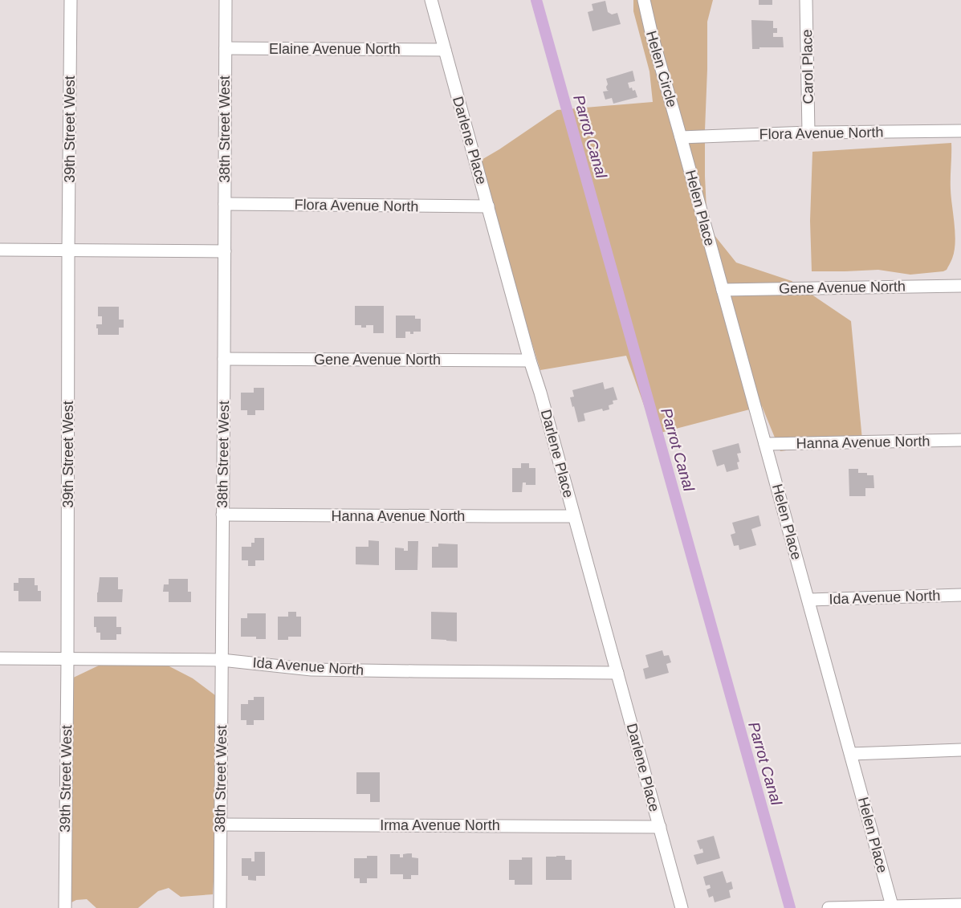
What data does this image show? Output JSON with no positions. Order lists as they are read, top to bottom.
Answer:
{
  "streets": {
    "street": [
      "Elaine Avenue North",
      "Carol Place",
      "Helen Circle",
      "39th Street West",
      "38th Street West",
      "Flora Avenue North",
      "Darlene Place",
      "Helen Place",
      "Gene Avenue North",
      "Hanna Avenue North",
      "Ida Avenue North",
      "Irma Avenue North"
    ]
  },
  "crossings": [
    ["Elaine Avenue North", "38th Street West"],
    ["Elaine Avenue North", "Darlene Place"],
    ["Carol Place", "Flora Avenue North"],
    ["Helen Circle", "Flora Avenue North"],
    ["Helen Circle", "Helen Place"],
    ["39th Street West", "Ida Avenue North"],
    ["38th Street West", "Flora Avenue North"],
    ["38th Street West", "Gene Avenue North"],
    ["38th Street West", "Hanna Avenue North"],
    ["38th Street West", "Ida Avenue North"],
    ["38th Street West", "Irma Avenue North"],
    ["Flora Avenue North", "Darlene Place"],
    ["Flora Avenue North", "Helen Place"],
    ["Darlene Place", "Gene Avenue North"],
    ["Darlene Place", "Hanna Avenue North"],
    ["Darlene Place", "Ida Avenue North"],
    ["Darlene Place", "Irma Avenue North"],
    ["Helen Place", "Gene Avenue North"],
    ["Helen Place", "Hanna Avenue North"],
    ["Helen Place", "Ida Avenue North"]
  ],
  "water": ["Parrot Canal"]
}
